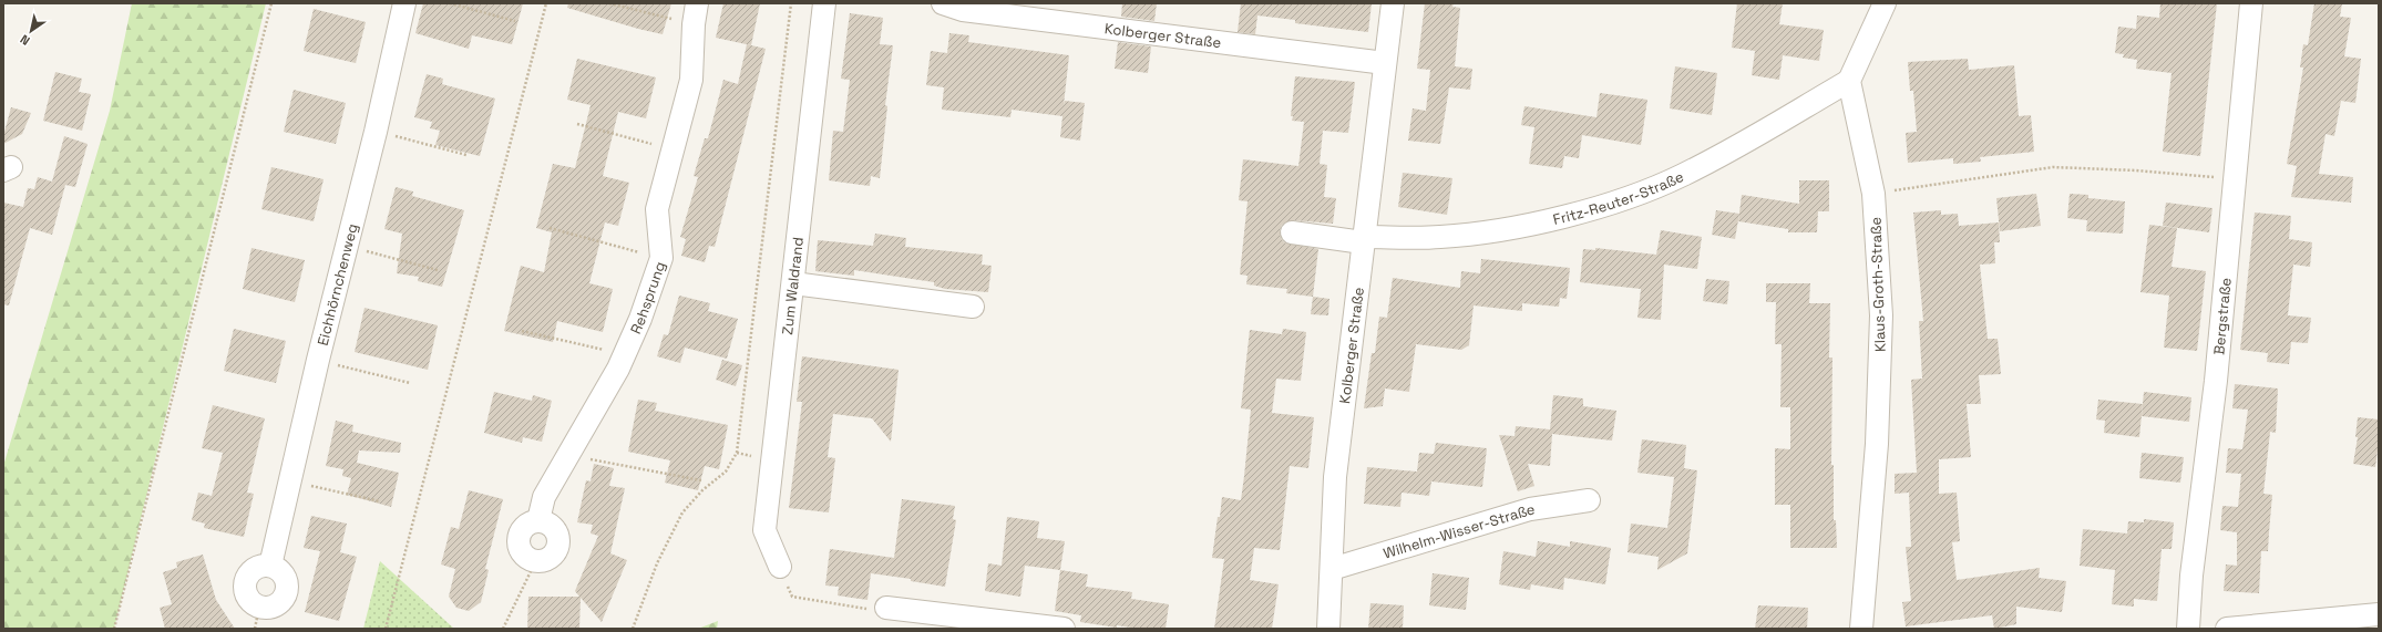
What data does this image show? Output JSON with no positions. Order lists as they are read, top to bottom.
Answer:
{
  "streets": {
    "street": [
      "Kolberger Straße",
      "Fritz-Reuter-Straße",
      "Eichhörnchenweg",
      "Klaus-Groth-Straße",
      "Zum Waldrand",
      "Rehsprung",
      "Bergstraße",
      "Wilhelm-Wisser-Straße"
    ]
  },
  "crossings": [
    ["Kolberger Straße", "Fritz-Reuter-Straße"],
    ["Kolberger Straße", "Wilhelm-Wisser-Straße"],
    ["Fritz-Reuter-Straße", "Klaus-Groth-Straße"]
  ],
  "north": "bottom left"
}
